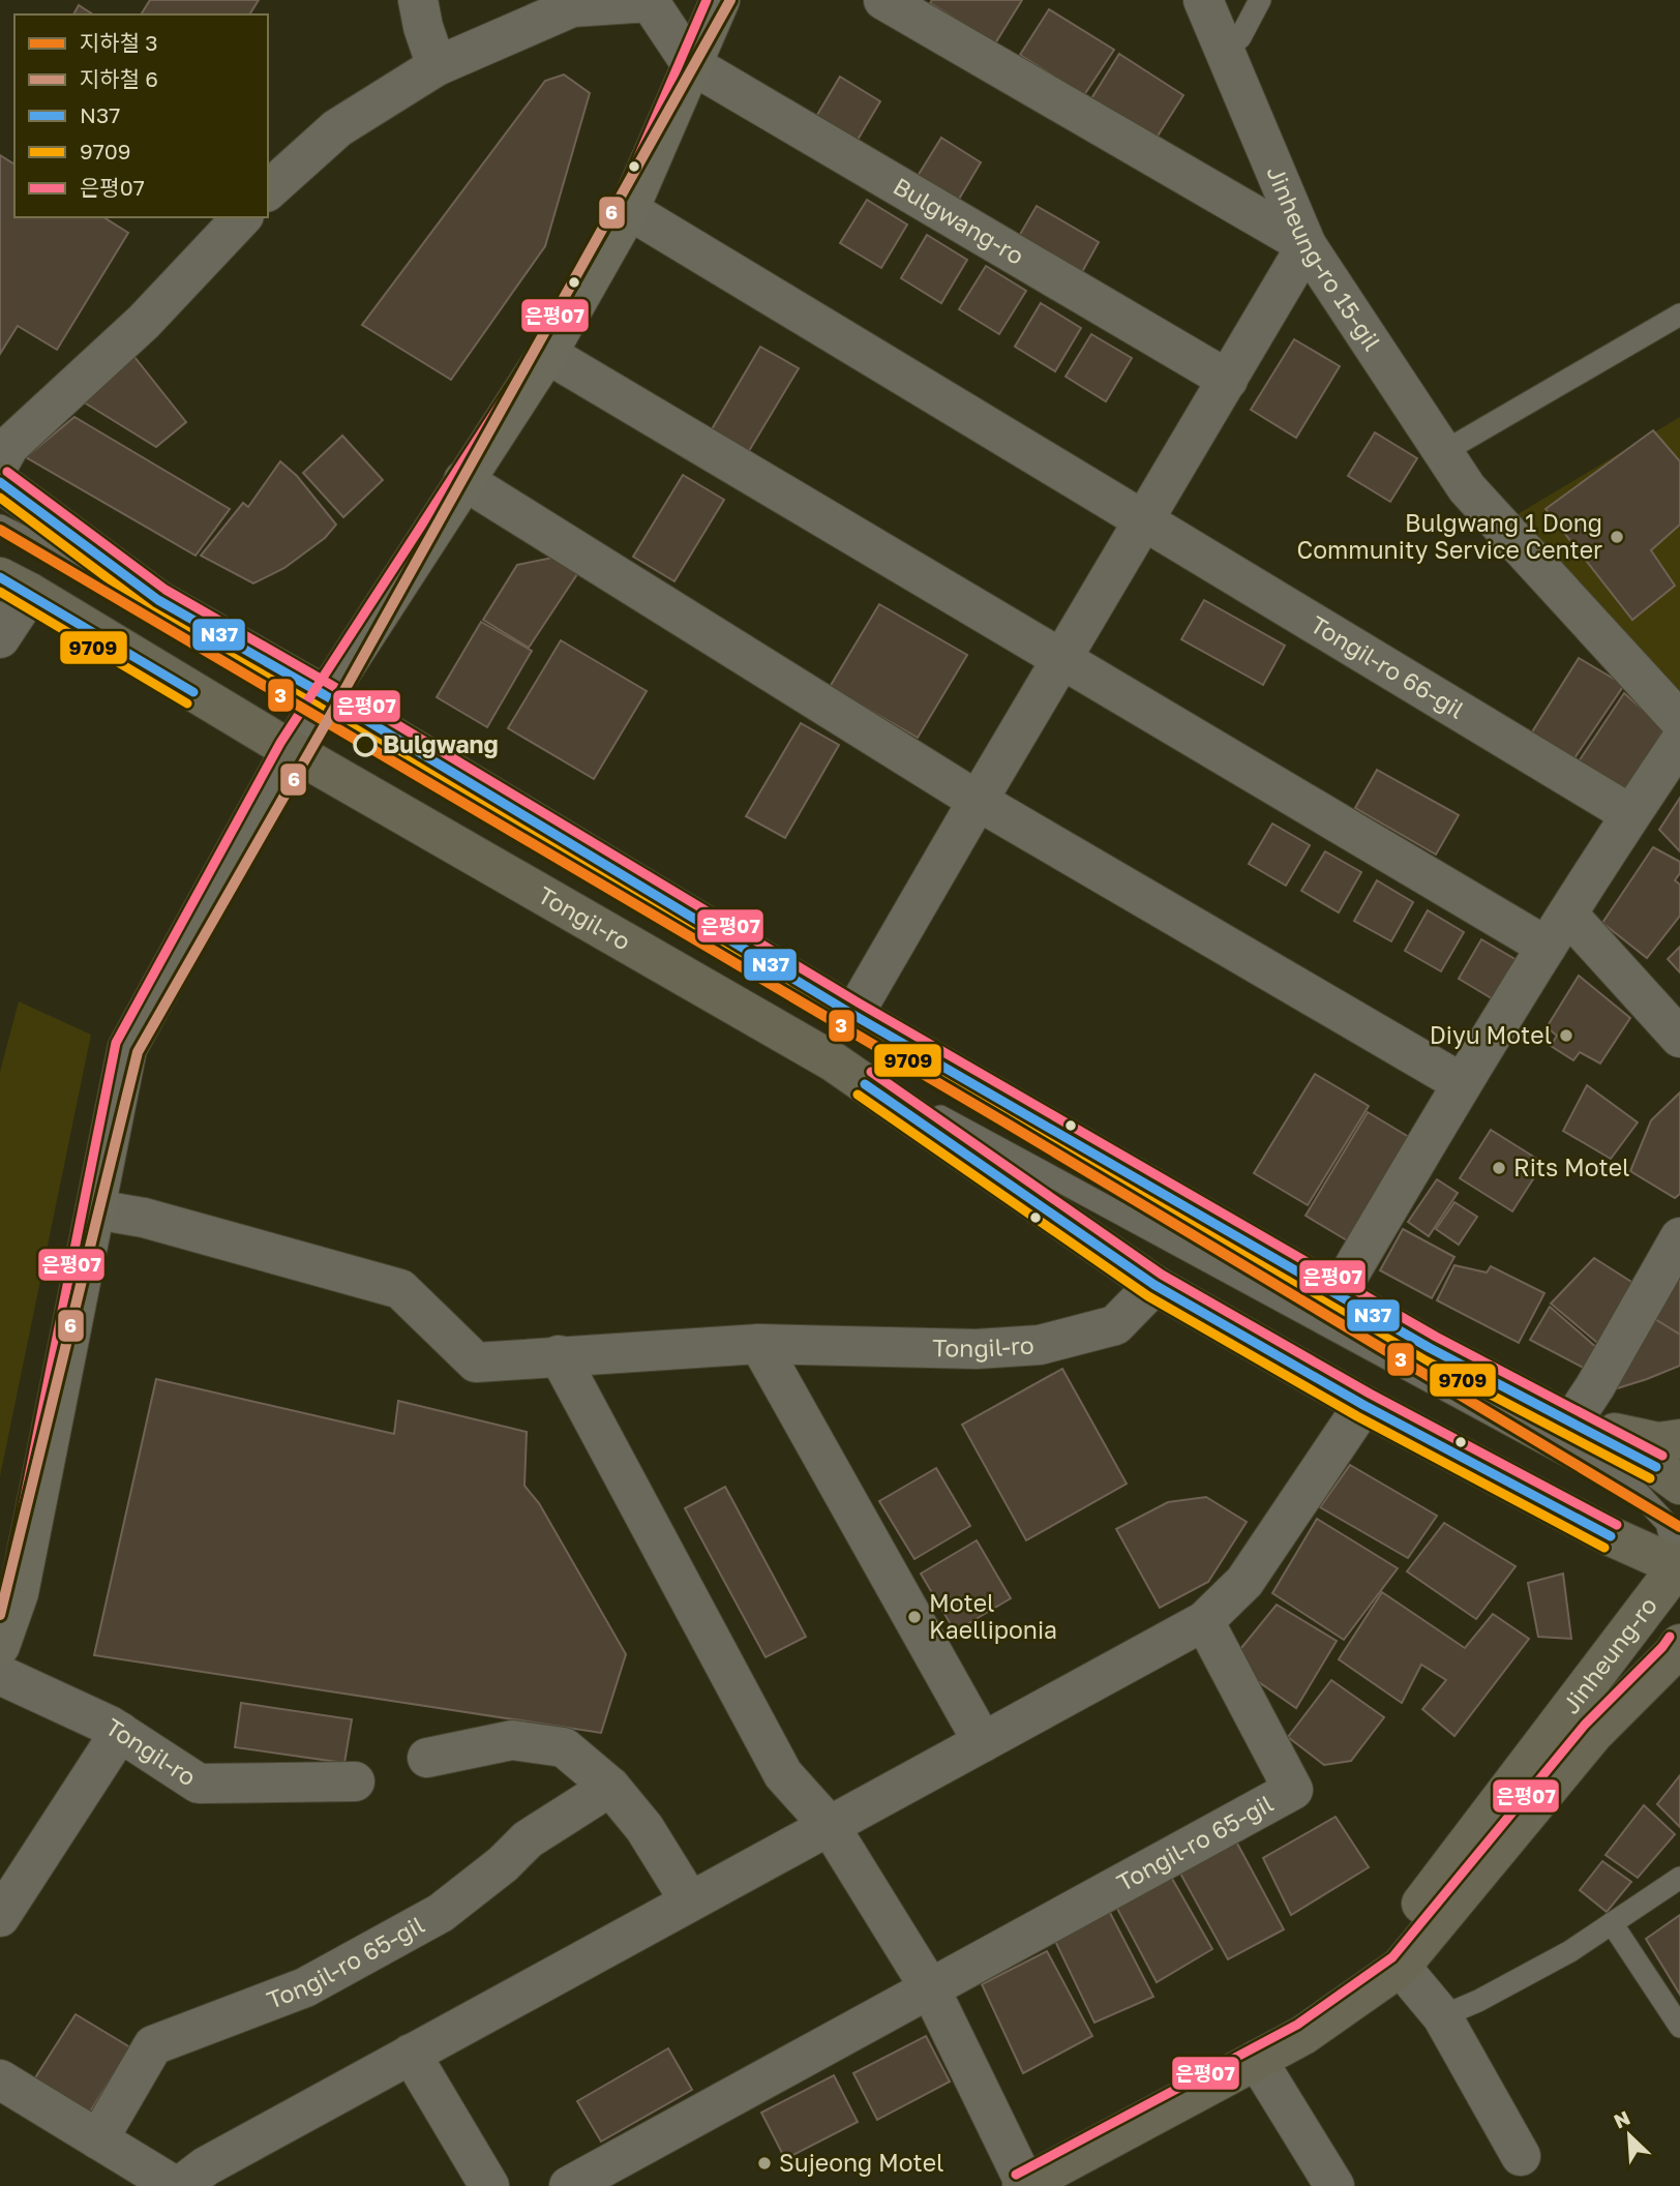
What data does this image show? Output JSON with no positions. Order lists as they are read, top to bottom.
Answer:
{
  "streets": {
    "main road": ["Tongil-ro", "Jinheung-ro"],
    "street": [
      "Bulgwang-ro",
      "Jinheung-ro 15-gil",
      "Tongil-ro 66-gil",
      "Tongil-ro 65-gil"
    ]
  },
  "crossings": [
    ["Tongil-ro", "Jinheung-ro"]
  ],
  "places": [
    "Bulgwang 1 Dong Community Service Center",
    "Bulgwang",
    "Diyu Motel",
    "Rits Motel",
    "Motel Kaelliponia",
    "Sujeong Motel"
  ],
  "lines": [
    "metro line 6",
    "transit line 은평07",
    "transit line N37",
    "transit line 9709",
    "metro line 3"
  ],
  "legend": [
    "지하철 3",
    "지하철 6",
    "N37",
    "9709",
    "은평07"
  ],
  "north": "top left"
}
